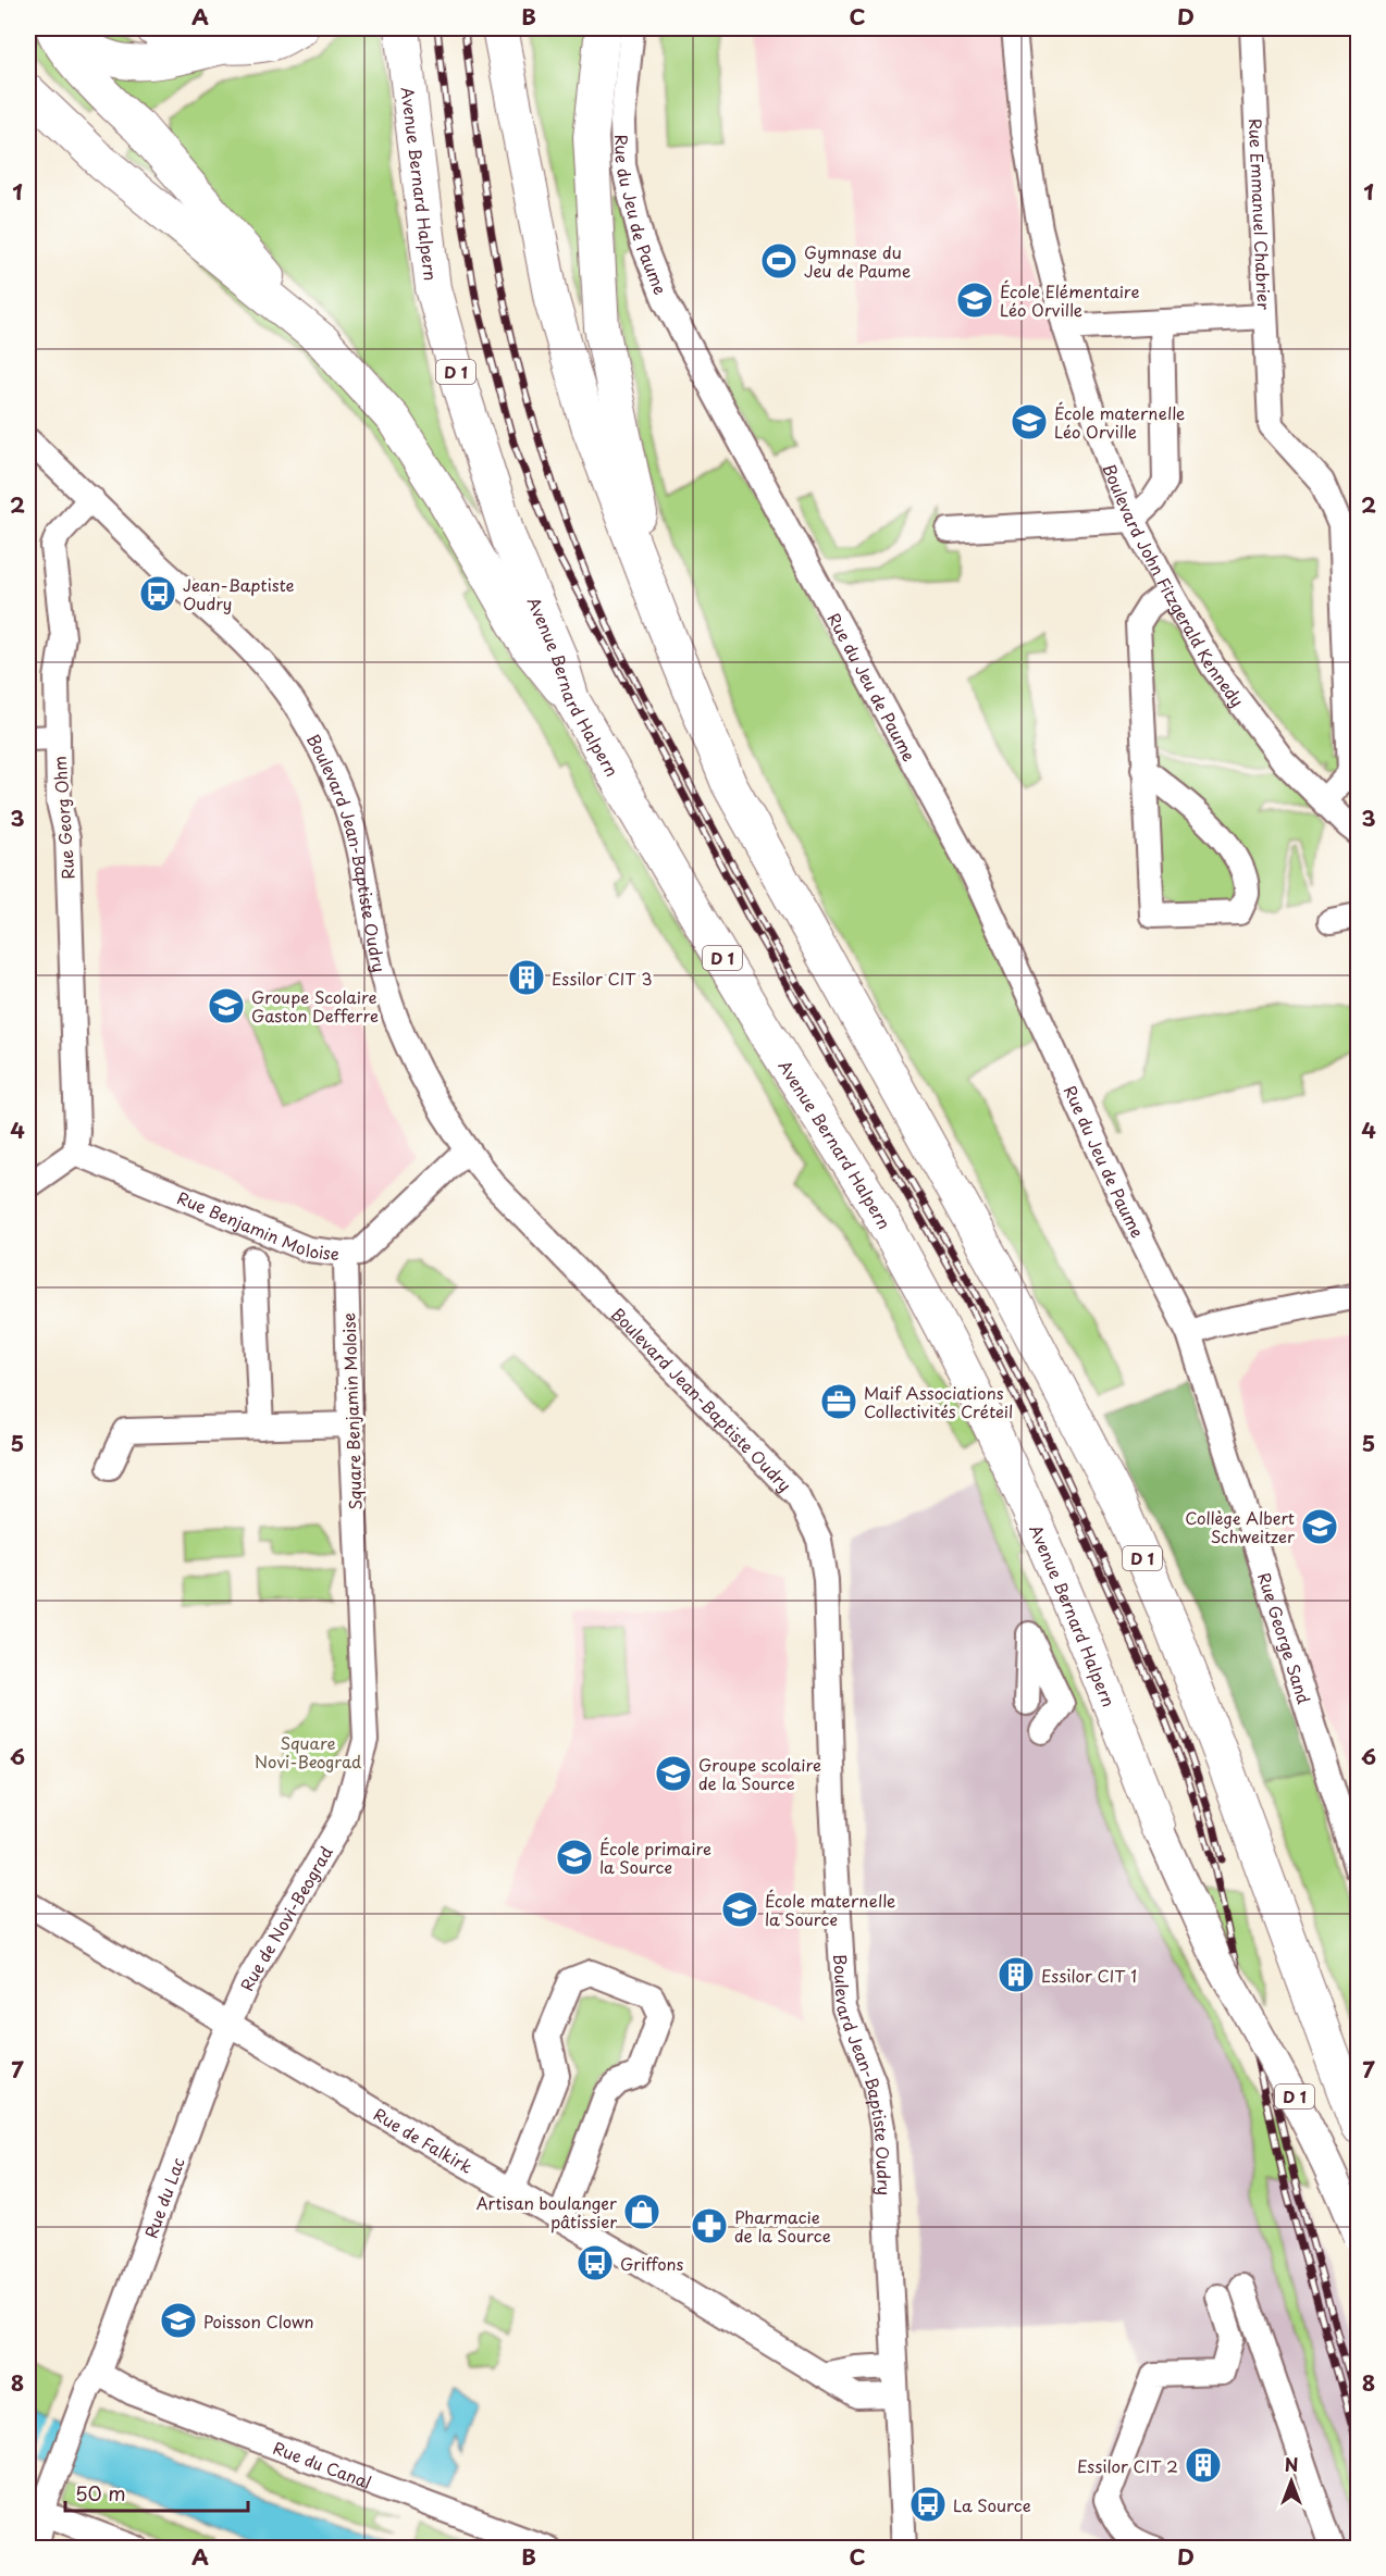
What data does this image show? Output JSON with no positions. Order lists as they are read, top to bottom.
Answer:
{
  "streets": {
    "highway": ["Avenue Bernard Halpern", "D 1"],
    "street": [
      "Rue Emmanuel Chabrier",
      "Rue du Jeu de Paume",
      "Boulevard John Fitzgerald Kennedy",
      "Rue Georg Ohm",
      "Boulevard Jean-Baptiste Oudry",
      "Rue Benjamin Moloise",
      "Square Benjamin Moloise",
      "Rue George Sand",
      "Rue de Novi-Beograd",
      "Rue de Falkirk",
      "Rue du Lac",
      "Rue du Canal"
    ]
  },
  "crossings": [
    ["Rue Emmanuel Chabrier", "Boulevard John Fitzgerald Kennedy"],
    ["Rue du Jeu de Paume", "Rue George Sand"],
    ["Rue Georg Ohm", "Boulevard Jean-Baptiste Oudry"],
    ["Rue Georg Ohm", "Rue Benjamin Moloise"],
    ["Boulevard Jean-Baptiste Oudry", "Rue Benjamin Moloise"],
    ["Boulevard Jean-Baptiste Oudry", "Rue de Falkirk"],
    ["Square Benjamin Moloise", "Rue de Novi-Beograd"],
    ["Rue de Novi-Beograd", "Rue de Falkirk"],
    ["Rue de Novi-Beograd", "Rue du Lac"],
    ["Rue de Falkirk", "Rue du Lac"],
    ["Rue du Lac", "Rue du Canal"]
  ],
  "parks": ["Square Novi-Beograd"],
  "places": {
    "sports": ["Gymnase du Jeu de Paume"],
    "school or university": [
      "École Elémentaire Léo Orville",
      "École maternelle Léo Orville",
      "Groupe Scolaire Gaston Defferre",
      "Collège Albert Schweitzer",
      "Groupe scolaire de la Source",
      "École primaire la Source",
      "École maternelle la Source",
      "Poisson Clown"
    ],
    "bus stop": ["Jean-Baptiste Oudry", "Griffons", "La Source"],
    "building": ["Essilor CIT 3", "Essilor CIT 1", "Essilor CIT 2"],
    "office": ["Maif Associations Collectivités Créteil"],
    "shop": ["Artisan boulanger pâtissier"],
    "pharmacy": ["Pharmacie de la Source"]
  },
  "scale_bar": "50 m",
  "north": "top",
  "grid": {
    "columns": [
      "A",
      "B",
      "C",
      "D"
    ],
    "rows": [
      "1",
      "2",
      "3",
      "4",
      "5",
      "6",
      "7",
      "8"
    ]
  }
}
